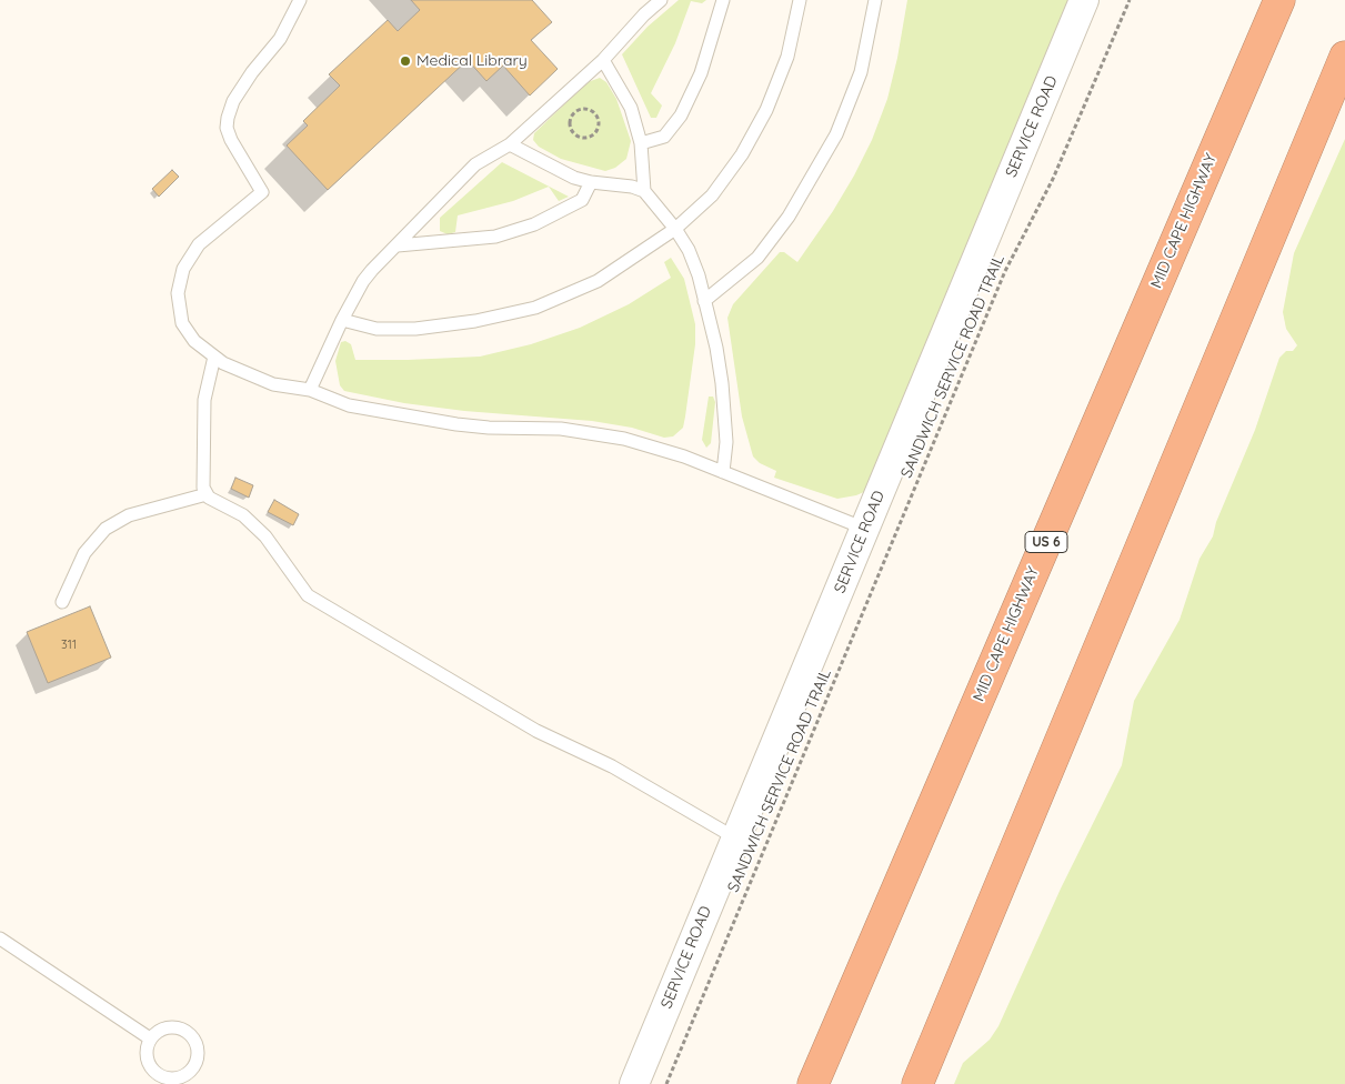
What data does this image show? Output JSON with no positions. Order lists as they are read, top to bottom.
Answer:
{
  "streets": {
    "highway": ["MID CAPE HIGHWAY", "US 6"],
    "street": ["SERVICE ROAD"],
    "path": ["SANDWICH SERVICE ROAD TRAIL"]
  },
  "places": ["Medical Library"],
  "house_numbers": ["311"]
}
